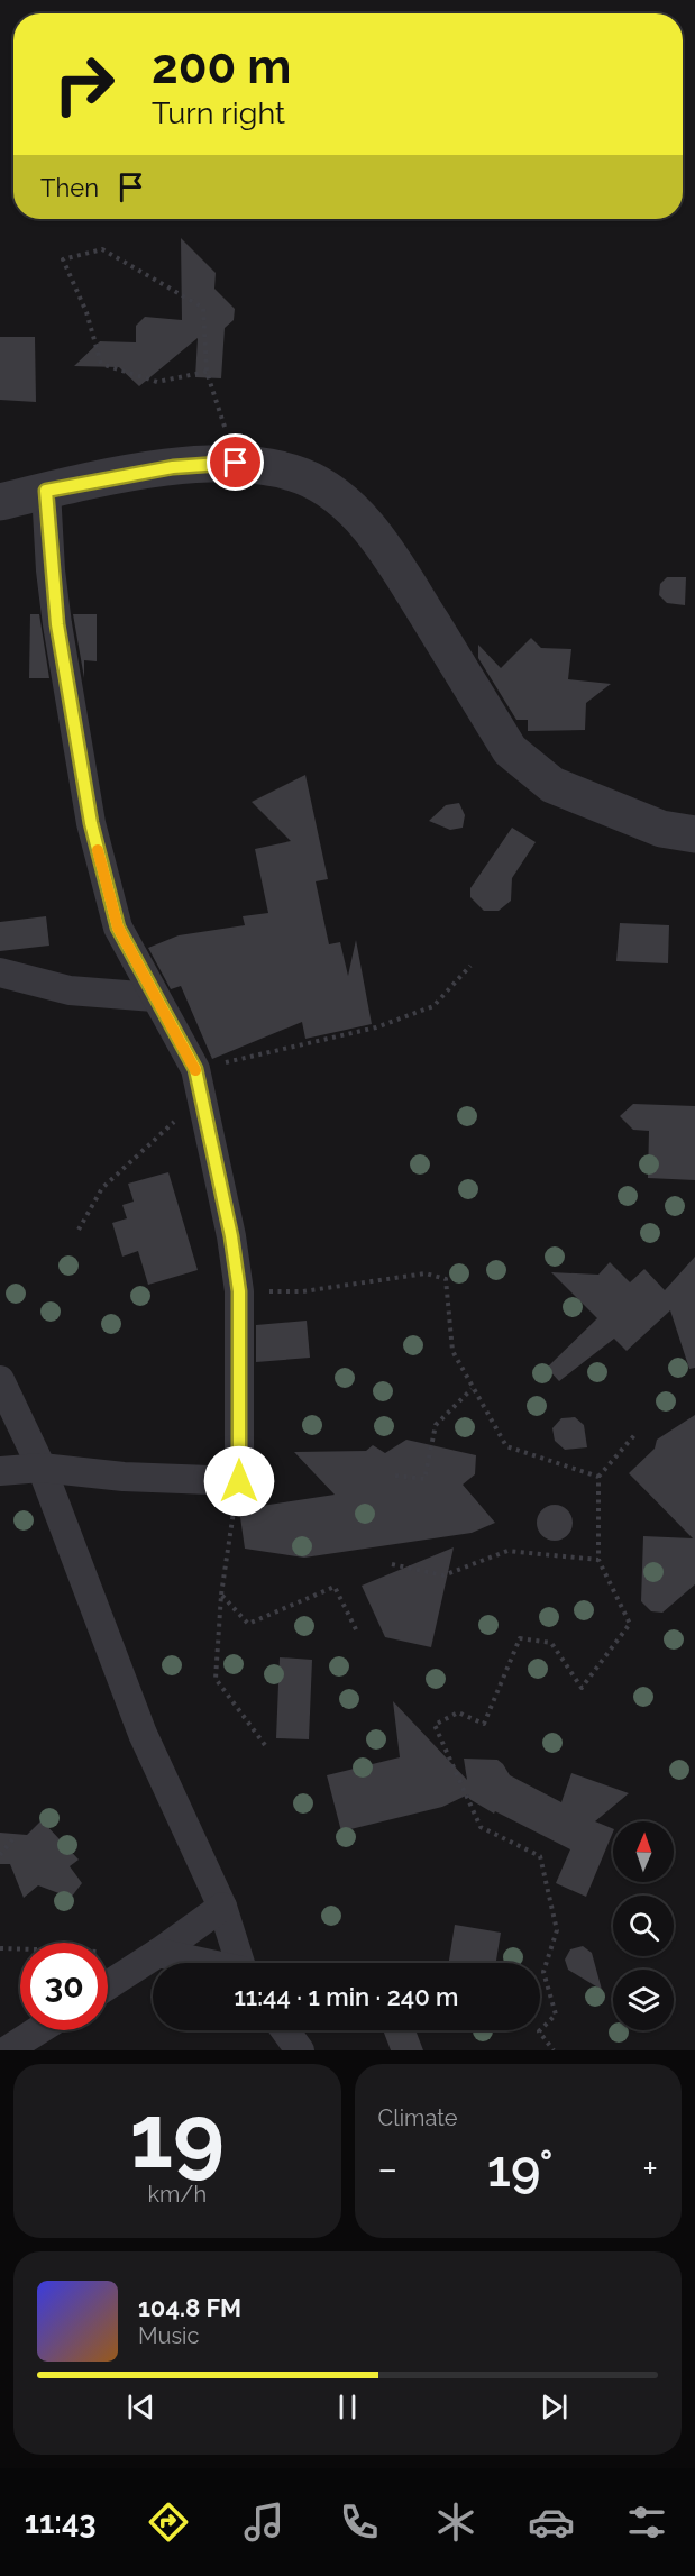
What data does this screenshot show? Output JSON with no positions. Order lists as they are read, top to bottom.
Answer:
{
  "north": "top",
  "page": {
    "turn": ["200 m", "Turn right"],
    "then": "Then",
    "limit": "30",
    "trip": "11:44 · 1 min · 240 m",
    "tile": [
      ["19", "km/h"],
      "Climate"
    ],
    "heat": ["−", "19°", "+"],
    "song": ["104.8 FM", "Music"],
    "tabs": "11:43"
  }
}
